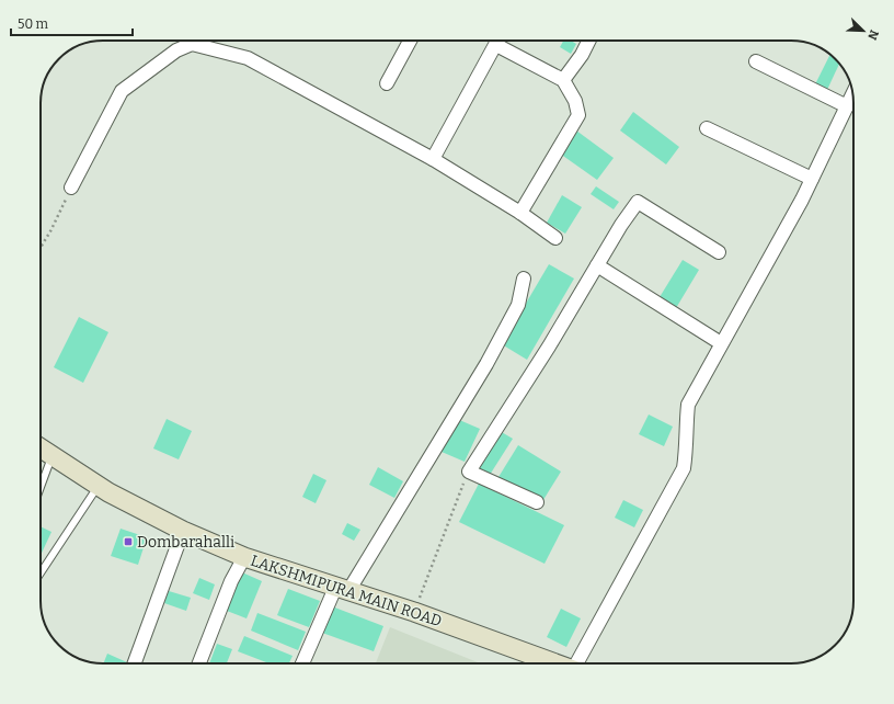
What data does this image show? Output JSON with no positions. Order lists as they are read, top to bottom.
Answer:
{
  "streets": {
    "main road": ["LAKSHMIPURA MAIN ROAD"]
  },
  "places": {
    "transit": ["Dombarahalli"]
  },
  "scale_bar": "50 m",
  "north": "bottom right"
}
